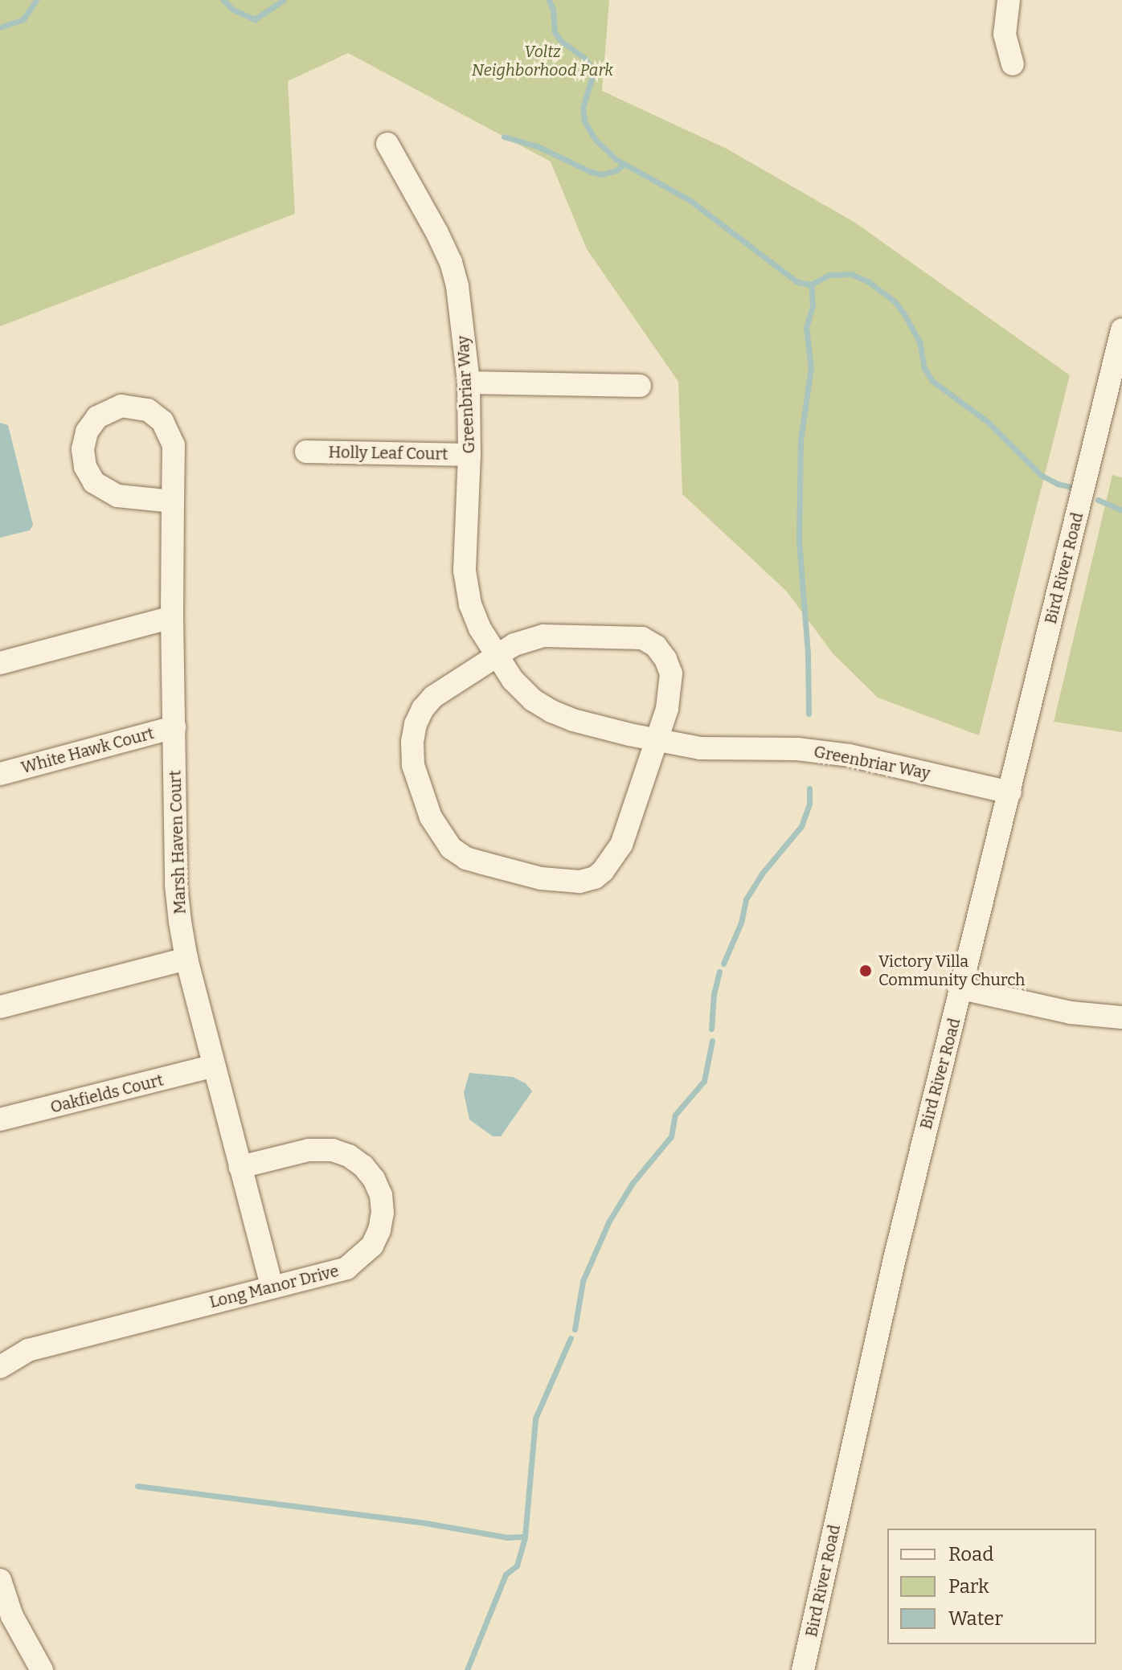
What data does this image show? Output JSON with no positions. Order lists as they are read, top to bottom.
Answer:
{
  "streets": {
    "street": [
      "Greenbriar Way",
      "Holly Leaf Court",
      "Bird River Road",
      "White Hawk Court",
      "Marsh Haven Court",
      "Oakfields Court",
      "Long Manor Drive"
    ]
  },
  "crossings": [
    ["Greenbriar Way", "Holly Leaf Court"],
    ["Greenbriar Way", "Bird River Road"],
    ["White Hawk Court", "Marsh Haven Court"],
    ["Marsh Haven Court", "Oakfields Court"],
    ["Marsh Haven Court", "Long Manor Drive"]
  ],
  "parks": ["Voltz Neighborhood Park"],
  "places": ["Victory Villa Community Church"],
  "legend": ["Road", "Park", "Water"]
}
